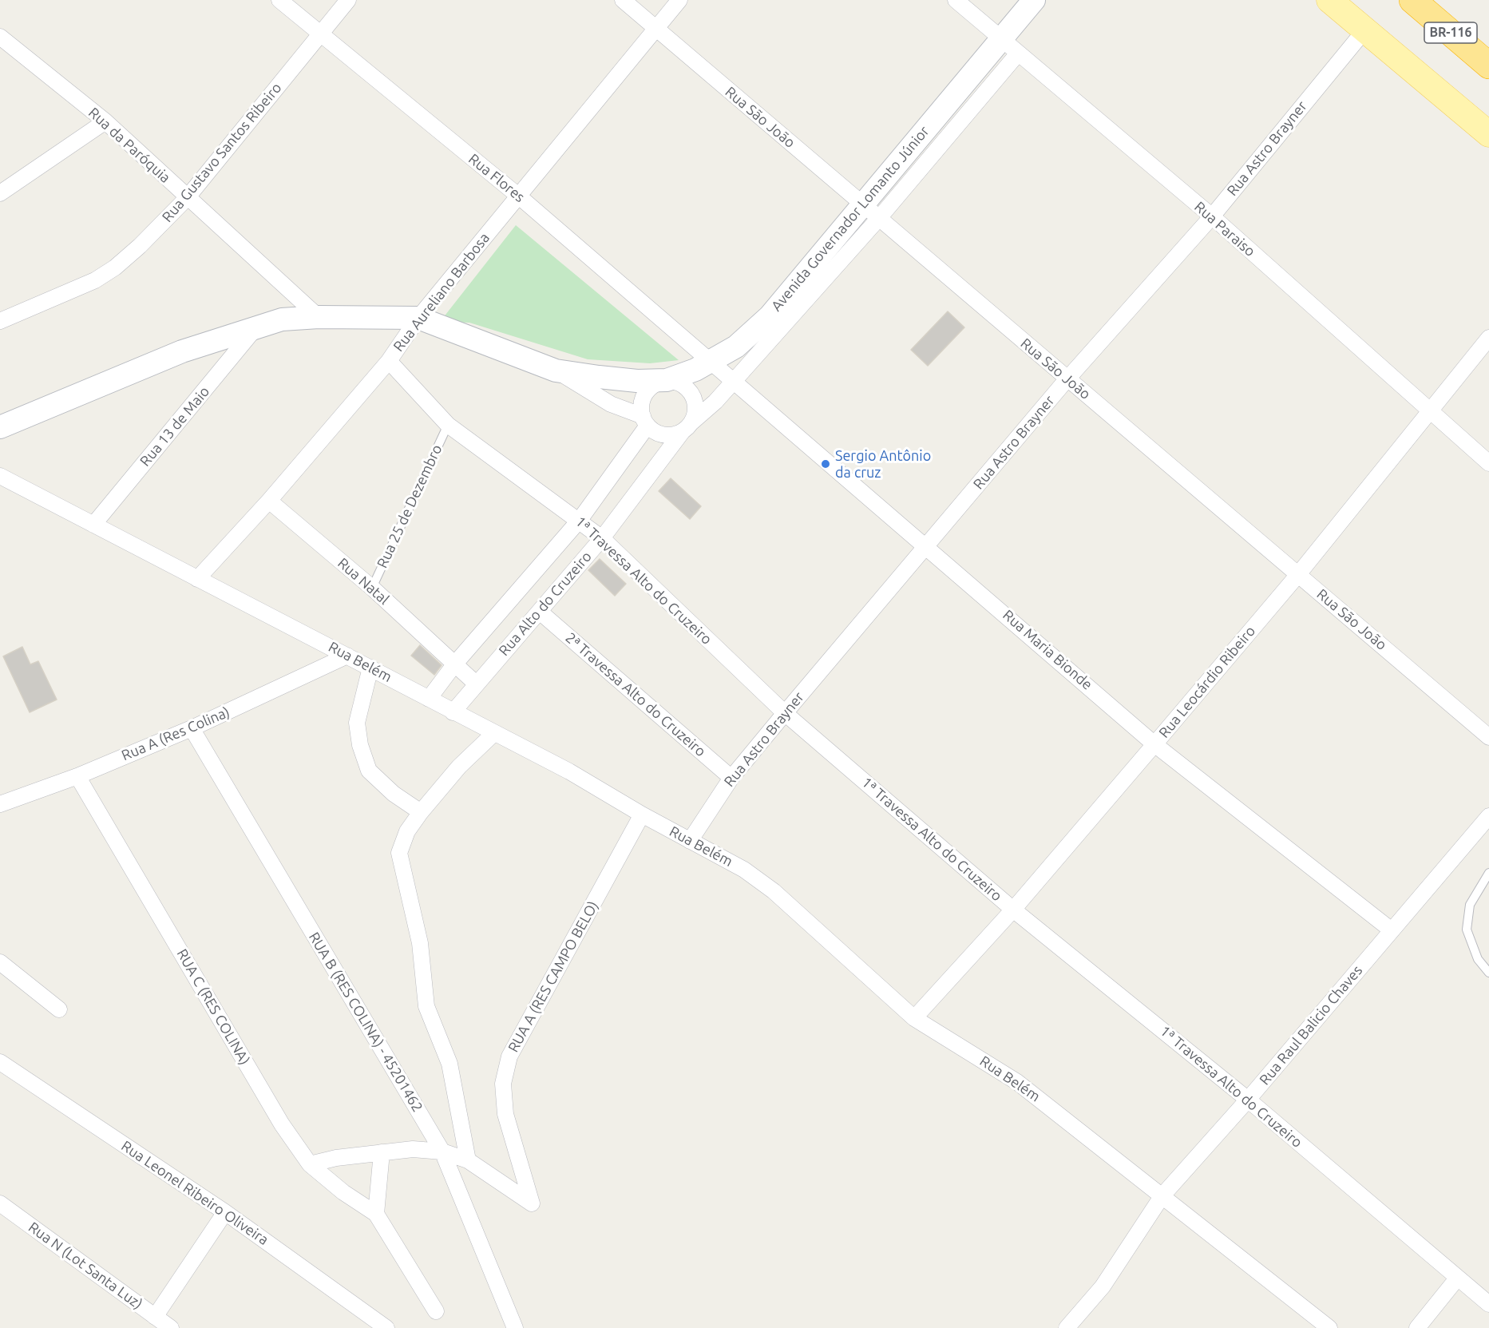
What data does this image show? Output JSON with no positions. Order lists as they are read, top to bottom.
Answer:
{
  "streets": {
    "highway": ["BR-116"],
    "main road": ["Avenida Governador Lomanto Júnior"],
    "street": [
      "Rua São João",
      "Rua da Paróquia",
      "Rua Astro Brayner",
      "Rua Gustavo Santos Ribeiro",
      "Rua Flores",
      "Rua Paraiso",
      "Rua Aureliano Barbosa",
      "Rua 13 de Maio",
      "1ª Travessa Alto do Cruzeiro",
      "Rua Natal",
      "Rua Alto do Cruzeiro",
      "Rua Maria Bionde",
      "Rua Belém",
      "Rua Leocárdio Ribeiro",
      "2ª Travessa Alto do Cruzeiro",
      "Rua A (Res Colina)",
      "RUA A (RES CAMPO BELO)",
      "RUA C (RES COLINA)",
      "RUA B (RES COLINA) - 45201462",
      "Rua Raul Balicio Chaves",
      "Rua Leonel Ribeiro Oliveira",
      "Rua N (Lot Santa Luz)"
    ],
    "lane": ["Rua 25 de Dezembro"]
  },
  "crossings": [
    ["Rua São João", "Rua Astro Brayner"],
    ["Rua São João", "Avenida Governador Lomanto Júnior"],
    ["Rua São João", "Rua Aureliano Barbosa"],
    ["Rua São João", "Rua Alto do Cruzeiro"],
    ["Rua São João", "Rua Leocárdio Ribeiro"],
    ["Rua da Paróquia", "Rua Gustavo Santos Ribeiro"],
    ["Rua da Paróquia", "Avenida Governador Lomanto Júnior"],
    ["Rua Astro Brayner", "Rua Paraiso"],
    ["Rua Astro Brayner", "1ª Travessa Alto do Cruzeiro"],
    ["Rua Astro Brayner", "Rua Maria Bionde"],
    ["Rua Astro Brayner", "Rua Belém"],
    ["Rua Astro Brayner", "2ª Travessa Alto do Cruzeiro"],
    ["Rua Gustavo Santos Ribeiro", "Rua Flores"],
    ["Rua Flores", "Avenida Governador Lomanto Júnior"],
    ["Rua Flores", "Rua Aureliano Barbosa"],
    ["Rua Flores", "Rua Maria Bionde"],
    ["Avenida Governador Lomanto Júnior", "Rua Paraiso"],
    ["Avenida Governador Lomanto Júnior", "Rua Aureliano Barbosa"],
    ["Avenida Governador Lomanto Júnior", "Rua 13 de Maio"],
    ["Avenida Governador Lomanto Júnior", "Rua Alto do Cruzeiro"],
    ["Avenida Governador Lomanto Júnior", "Rua Maria Bionde"],
    ["Rua Paraiso", "Rua Alto do Cruzeiro"],
    ["Rua Paraiso", "Rua Leocárdio Ribeiro"],
    ["Rua Aureliano Barbosa", "1ª Travessa Alto do Cruzeiro"],
    ["Rua Aureliano Barbosa", "Rua Natal"],
    ["Rua Aureliano Barbosa", "Rua Belém"],
    ["Rua 13 de Maio", "Rua Belém"],
    ["Rua 25 de Dezembro", "1ª Travessa Alto do Cruzeiro"],
    ["Rua 25 de Dezembro", "Rua Natal"],
    ["1ª Travessa Alto do Cruzeiro", "Rua Alto do Cruzeiro"],
    ["1ª Travessa Alto do Cruzeiro", "Rua Leocárdio Ribeiro"],
    ["1ª Travessa Alto do Cruzeiro", "Rua Raul Balicio Chaves"],
    ["Rua Natal", "Rua Alto do Cruzeiro"],
    ["Rua Alto do Cruzeiro", "Rua Maria Bionde"],
    ["Rua Alto do Cruzeiro", "Rua Belém"],
    ["Rua Alto do Cruzeiro", "2ª Travessa Alto do Cruzeiro"],
    ["Rua Maria Bionde", "Rua Leocárdio Ribeiro"],
    ["Rua Maria Bionde", "Rua Raul Balicio Chaves"],
    ["Rua Belém", "Rua Leocárdio Ribeiro"],
    ["Rua Belém", "Rua A (Res Colina)"],
    ["Rua Belém", "RUA A (RES CAMPO BELO)"],
    ["Rua Belém", "Rua Raul Balicio Chaves"],
    ["Rua A (Res Colina)", "RUA C (RES COLINA)"],
    ["Rua A (Res Colina)", "RUA B (RES COLINA) - 45201462"]
  ],
  "places": ["Sergio Antônio da cruz"]
}
